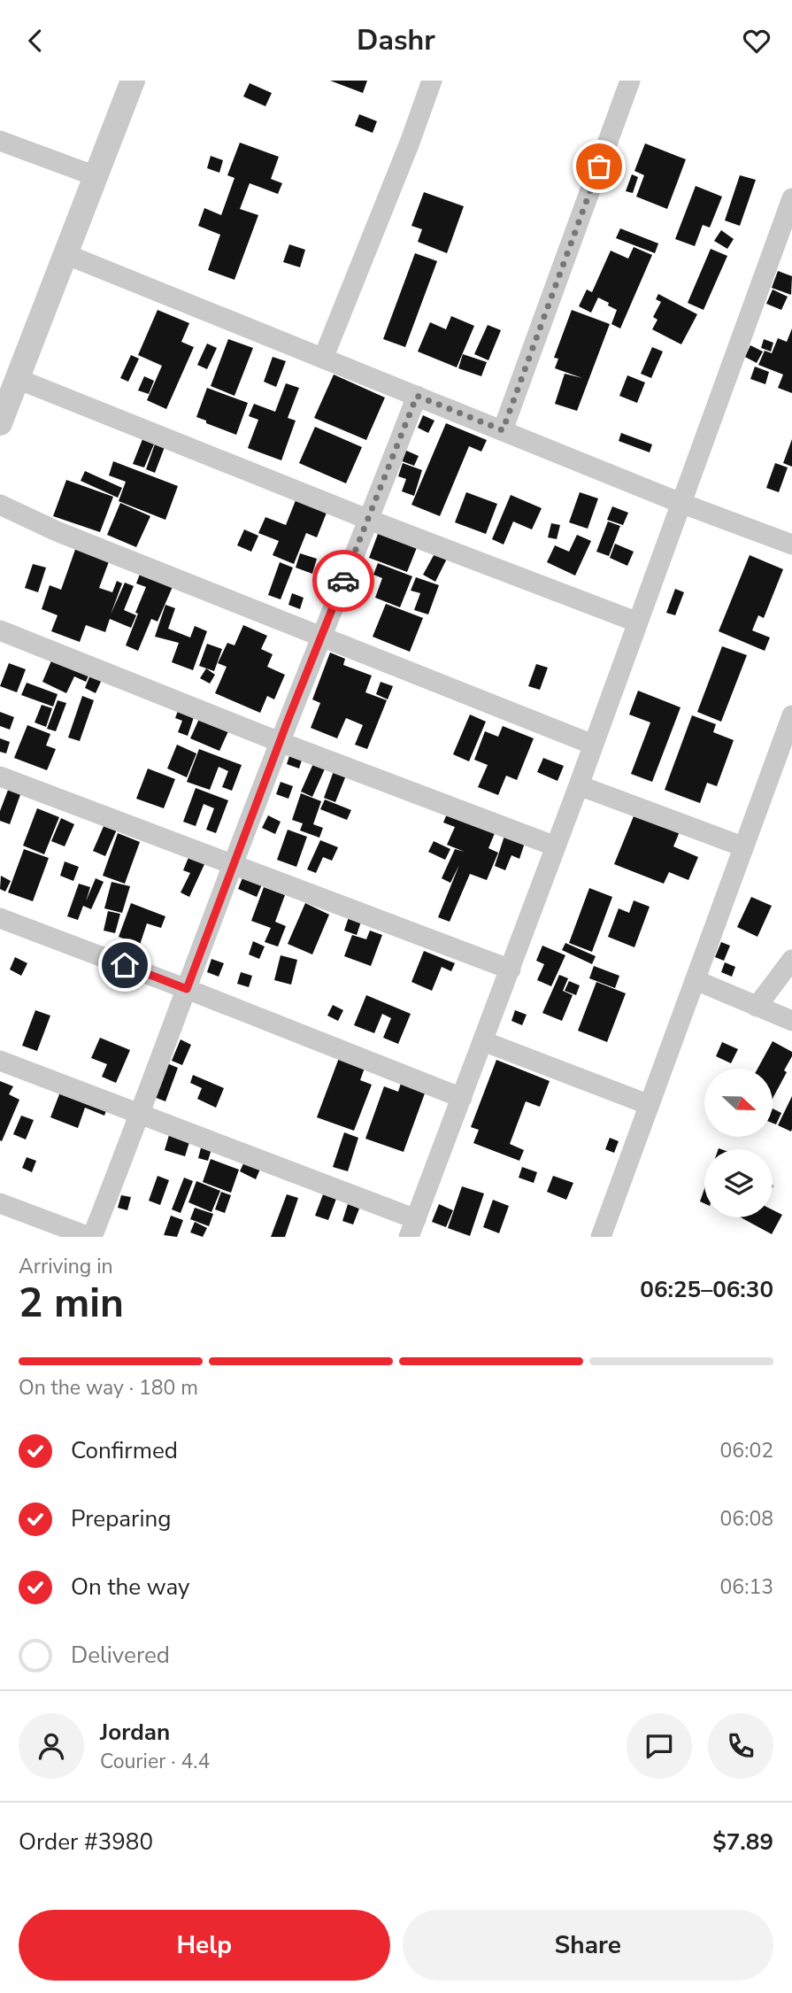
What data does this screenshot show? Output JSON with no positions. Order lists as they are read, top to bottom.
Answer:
{
  "north": "right",
  "page": {
    "header": "Dashr",
    "heading": ["2 min", "Arriving in", "06:25–06:30"],
    "panel": [
      "Jordan",
      "Courier · 4.4",
      "Order #3980",
      "$7.89"
    ],
    "bar": "On the way · 180 m",
    "list": [
      ["Confirmed", "06:02"],
      ["Preparing", "06:08"],
      ["On the way", "06:13"],
      "Delivered"
    ],
    "buttons": ["Help", "Share"]
  }
}
